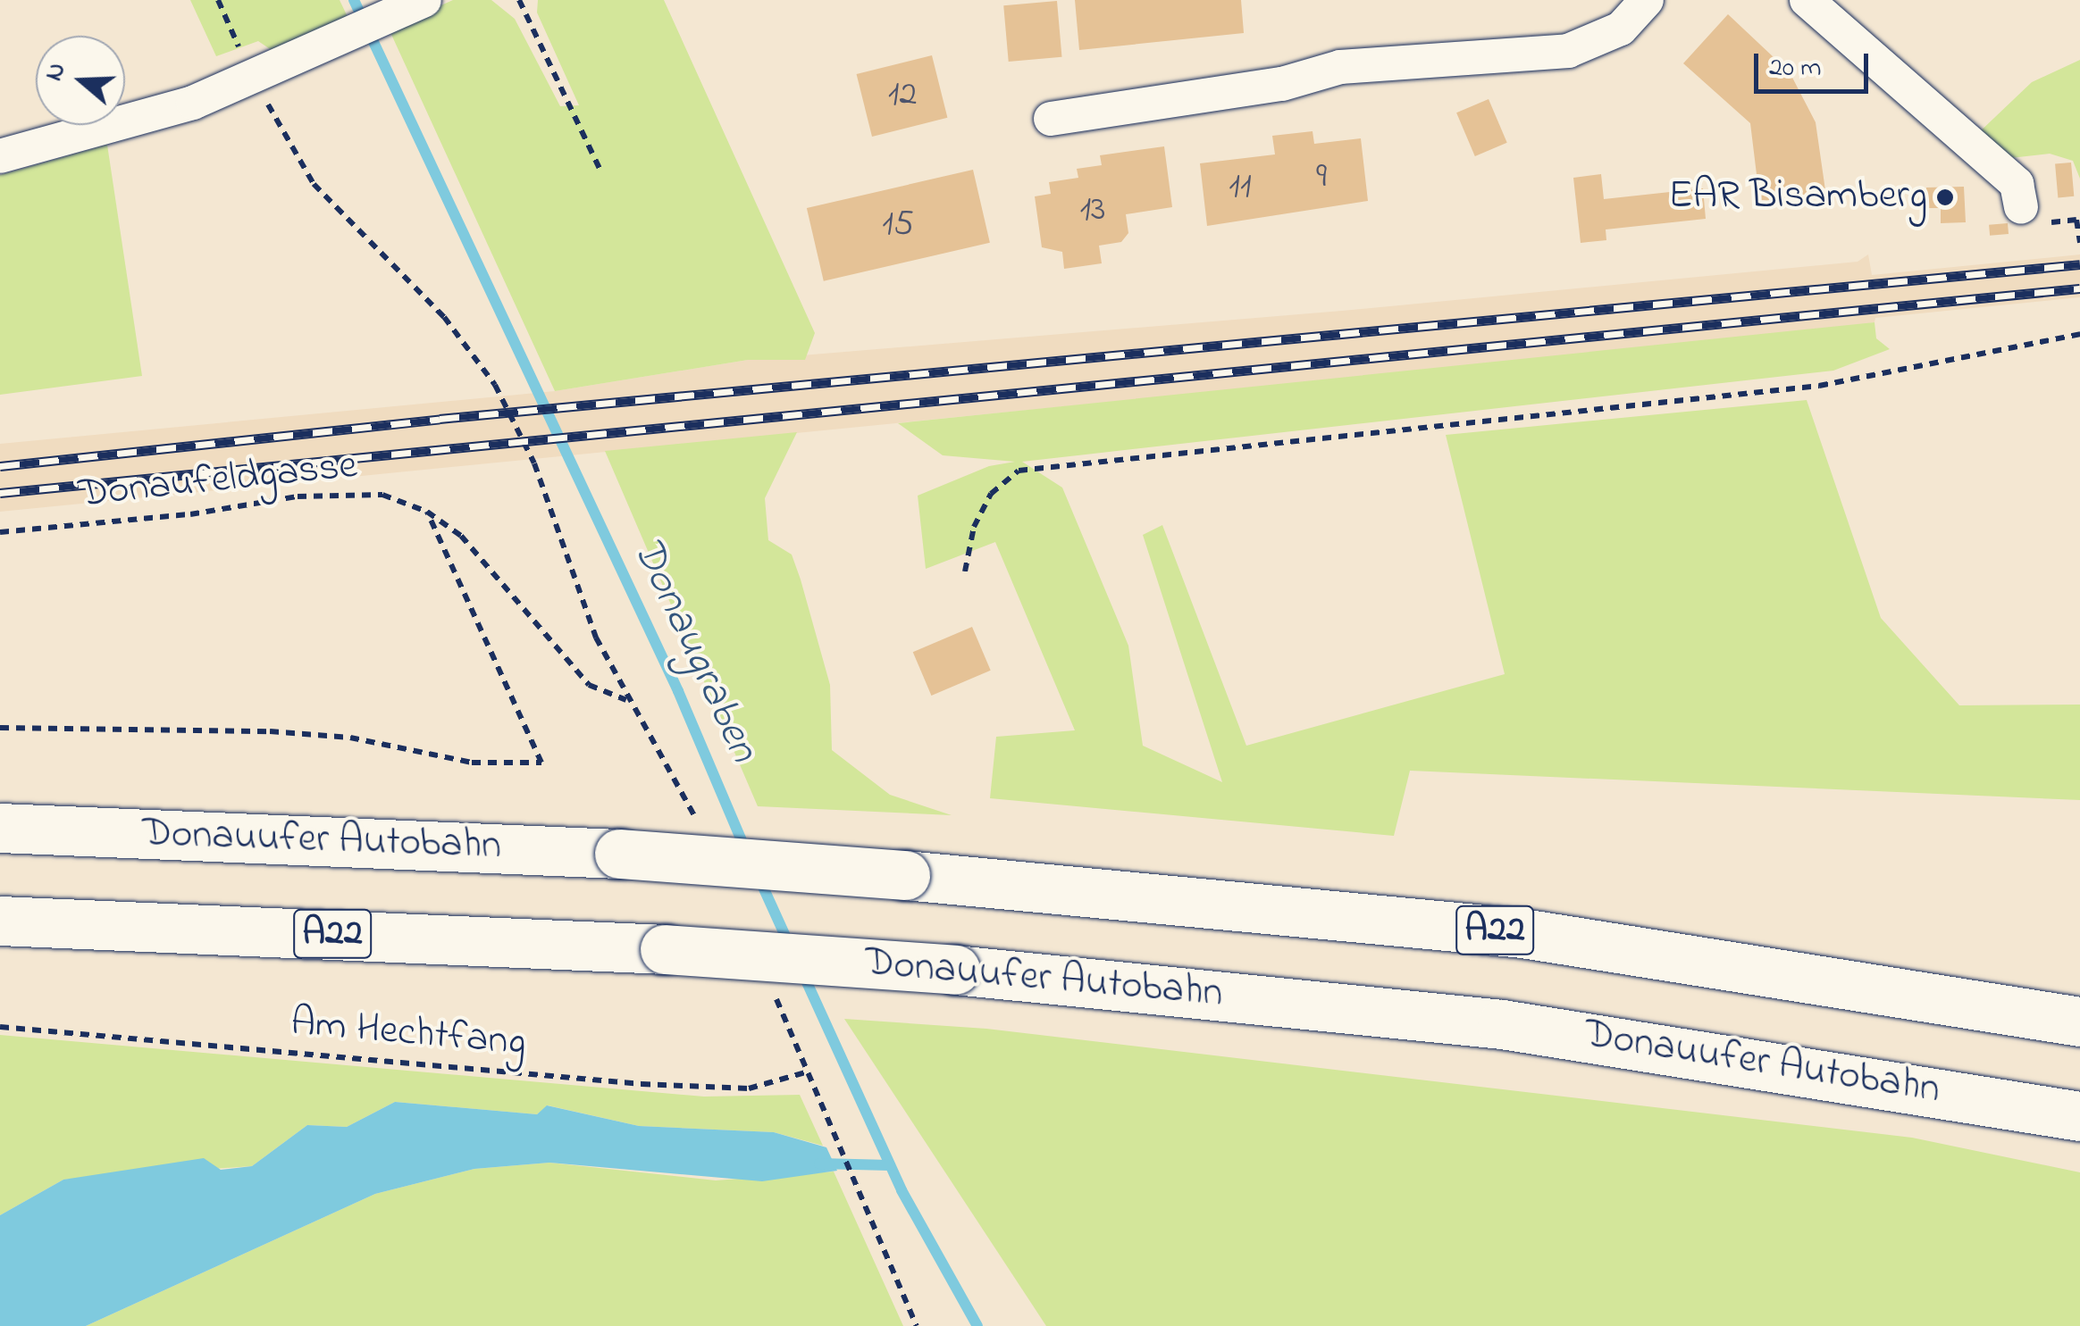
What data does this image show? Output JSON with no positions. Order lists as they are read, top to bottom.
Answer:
{
  "streets": {
    "highway": ["Donauufer Autobahn", "A22"],
    "path": ["Donaufeldgasse", "Am Hechtfang"]
  },
  "water": ["Donaugraben"],
  "places": ["EAR Bisamberg"],
  "house_numbers": [
    "12",
    "9",
    "11",
    "13",
    "15"
  ],
  "scale_bar": "20 m",
  "north": "left"
}
